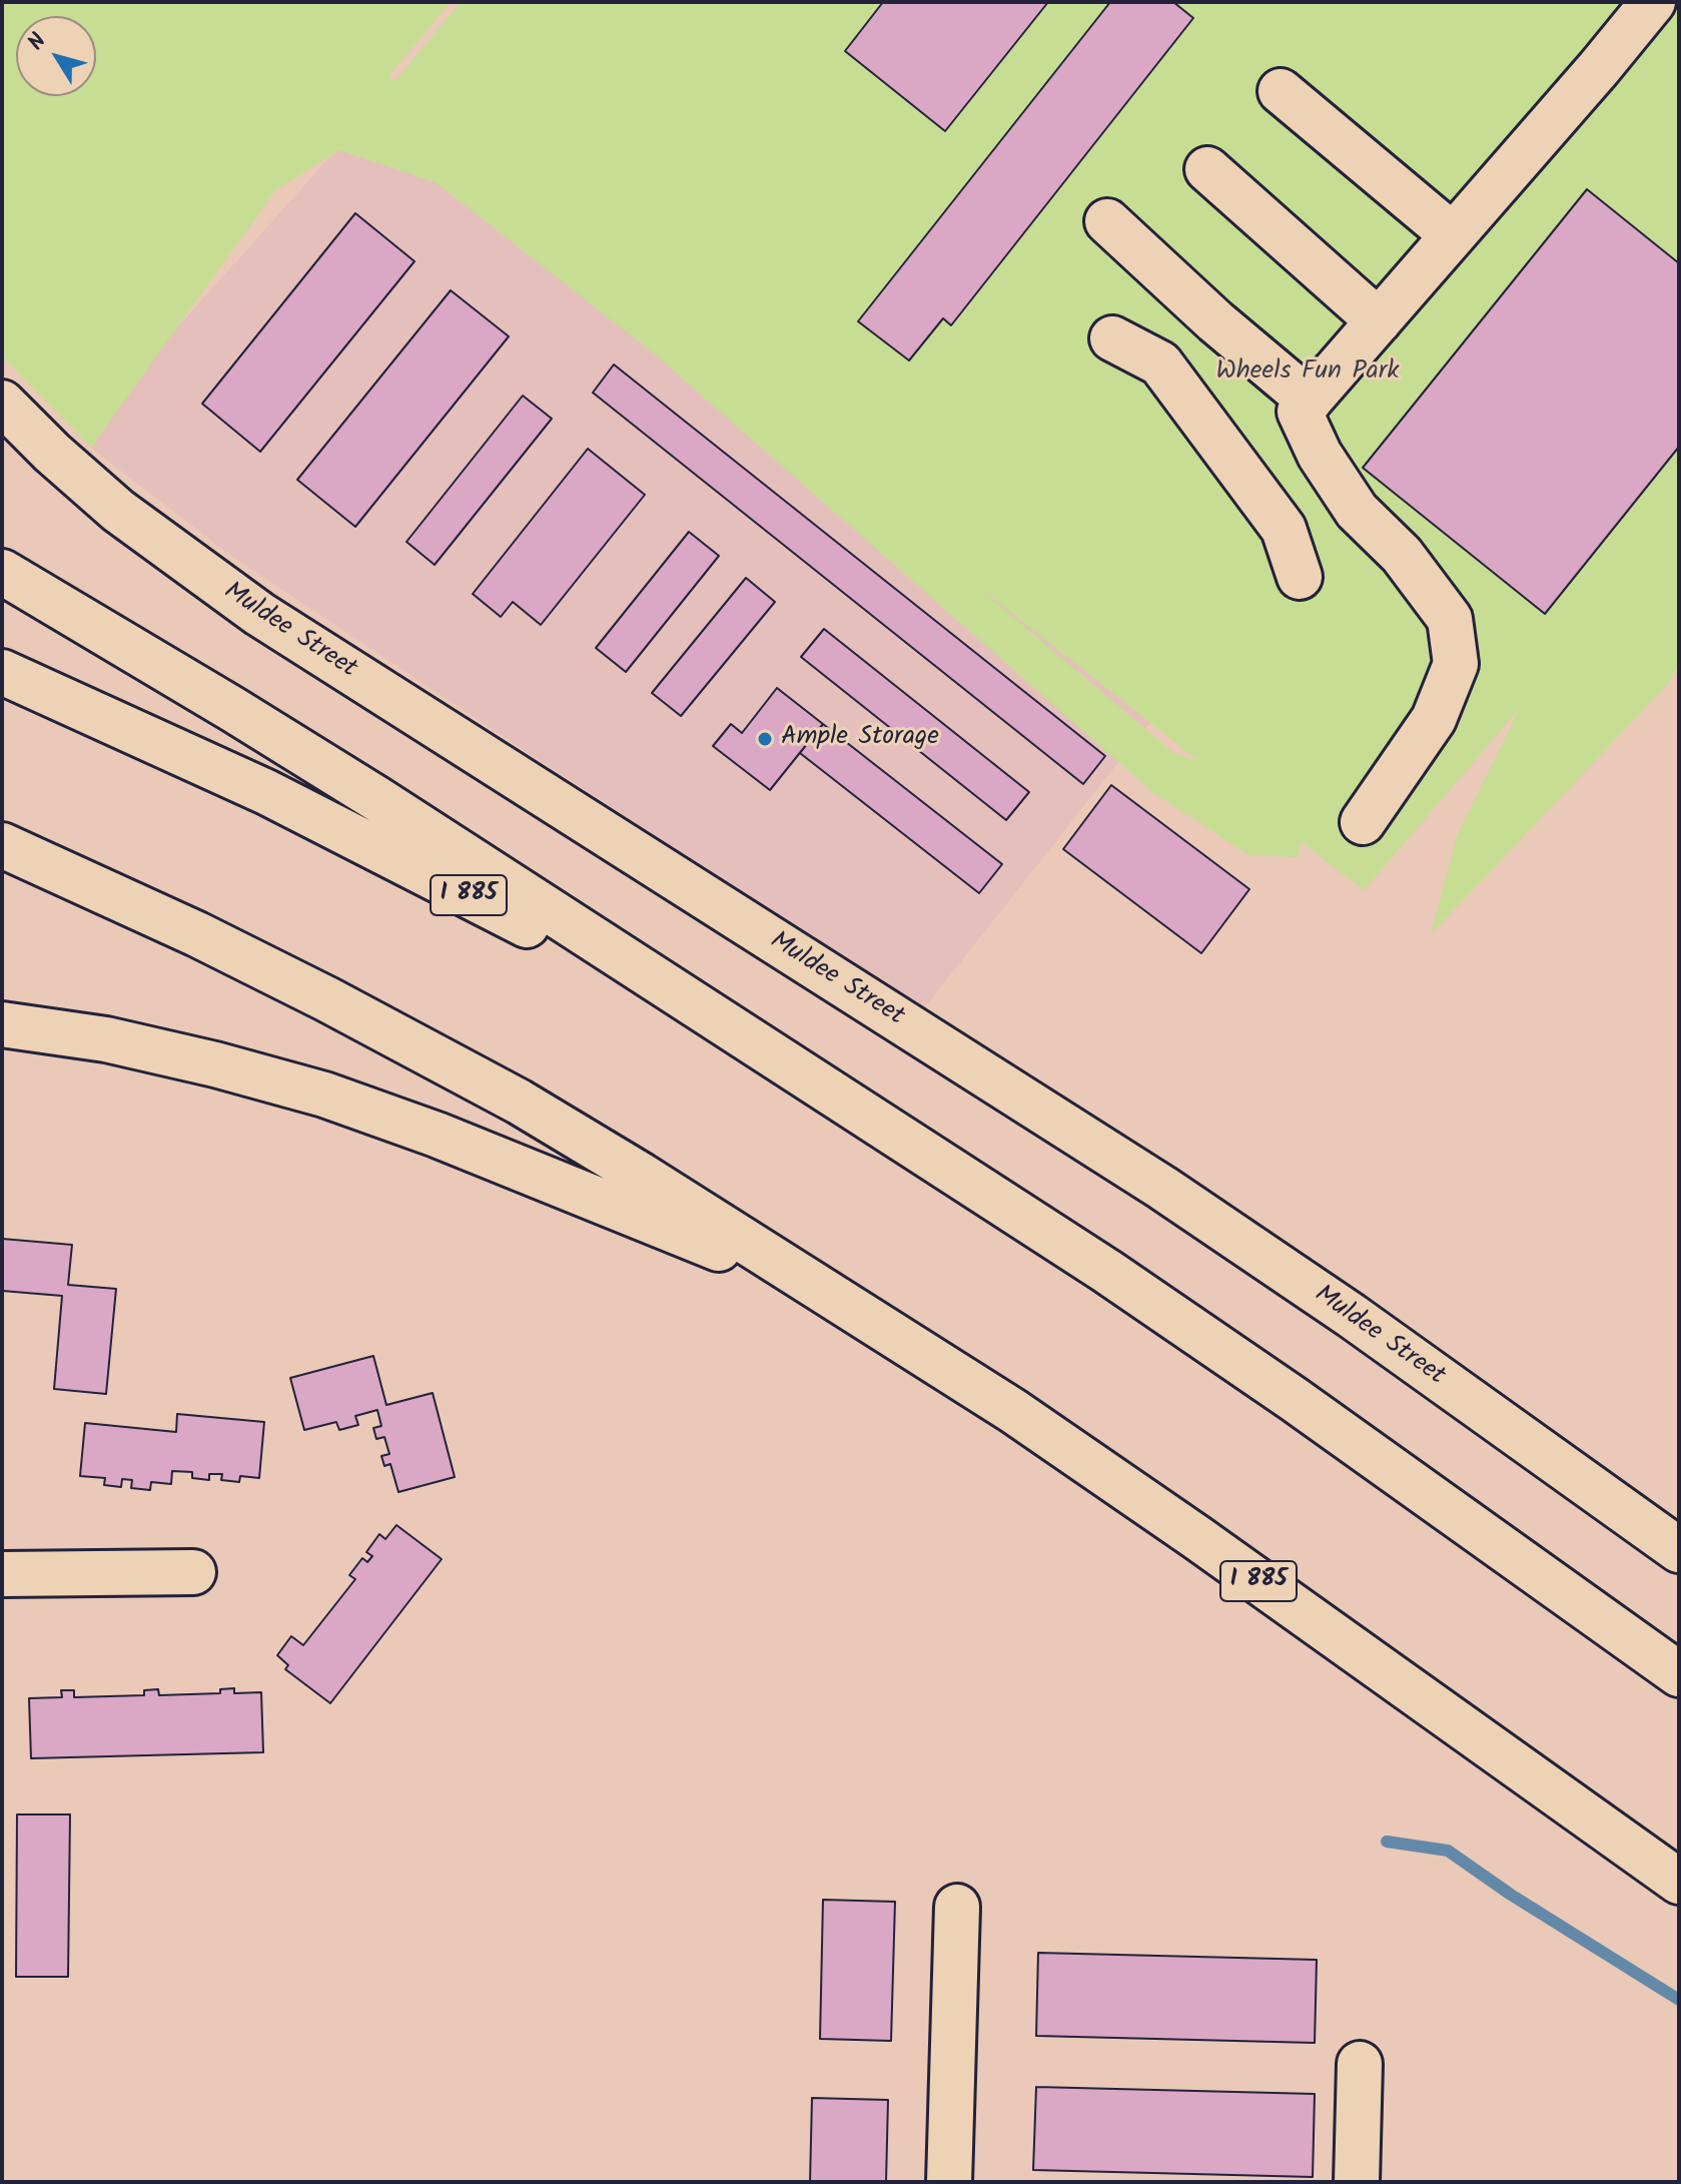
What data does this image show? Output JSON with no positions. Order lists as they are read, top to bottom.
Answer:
{
  "streets": {
    "main road": ["Muldee Street", "I 885"]
  },
  "parks": ["Wheels Fun Park"],
  "places": ["Ample Storage"],
  "north": "top left"
}
